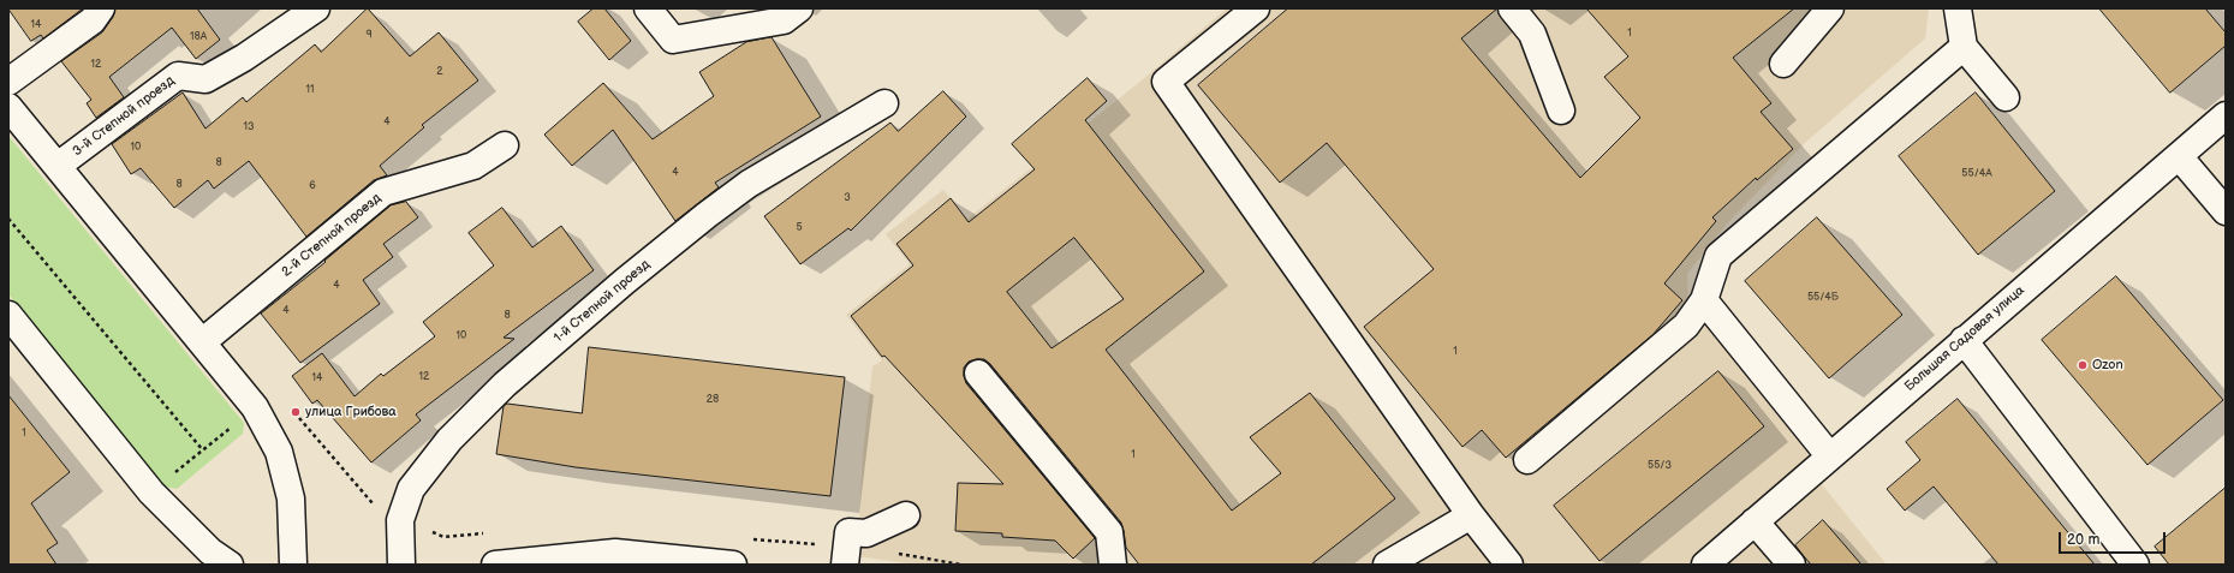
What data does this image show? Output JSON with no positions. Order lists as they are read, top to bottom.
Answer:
{
  "streets": {
    "street": [
      "3-й Степной проезд",
      "2-й Степной проезд",
      "1-й Степной проезд",
      "Большая Садовая улица"
    ]
  },
  "places": ["Ozon", "улица Грибова"],
  "house_numbers": [
    "14",
    "1",
    "9",
    "18А",
    "12",
    "2",
    "11",
    "4",
    "13",
    "10",
    "8",
    "4",
    "55/4А",
    "8",
    "6",
    "3",
    "5",
    "4",
    "55/4Б",
    "4",
    "8",
    "10",
    "1",
    "12",
    "14",
    "28",
    "1",
    "1",
    "55/3"
  ],
  "scale_bar": "20 m"
}
